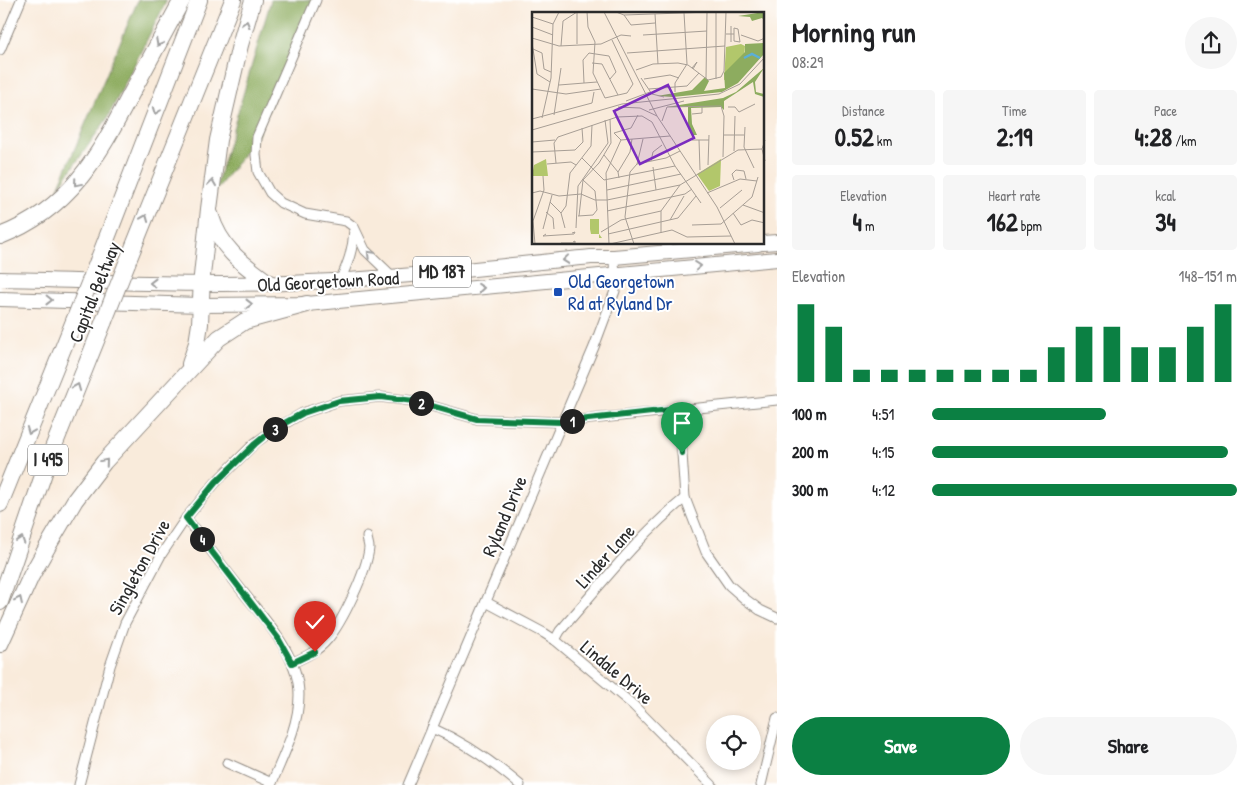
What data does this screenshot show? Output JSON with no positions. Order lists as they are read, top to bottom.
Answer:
{
  "streets": {
    "highway": ["Capital Beltway", "I 495"],
    "main road": ["MD 187", "Old Georgetown Road"],
    "street": [
      "Ryland Drive",
      "Linder Lane",
      "Singleton Drive",
      "Lindale Drive"
    ]
  },
  "crossings": [
    ["Old Georgetown Road", "Ryland Drive"],
    ["Ryland Drive", "Singleton Drive"],
    ["Ryland Drive", "Lindale Drive"],
    ["Linder Lane", "Lindale Drive"]
  ],
  "places": {
    "transit": ["Old Georgetown Rd at Ryland Dr"]
  },
  "page": {
    "heading": ["Morning run", "08:29"],
    "stats": [
      ["Distance", "0.52 km"],
      ["Time", "2:19"],
      ["Pace", "4:28 /km"],
      ["Elevation", "4 m"],
      ["Heart rate", "162 bpm"],
      ["kcal", "34"]
    ],
    "chart": ["Elevation", "148–151 m"],
    "pins": [
      "2",
      "1",
      "3",
      "4"
    ],
    "list": [
      {
        "name": "100 m",
        "note": "4:51"
      },
      {
        "name": "200 m",
        "note": "4:15"
      },
      {
        "name": "300 m",
        "note": "4:12"
      }
    ],
    "buttons": ["Save", "Share"]
  }
}
